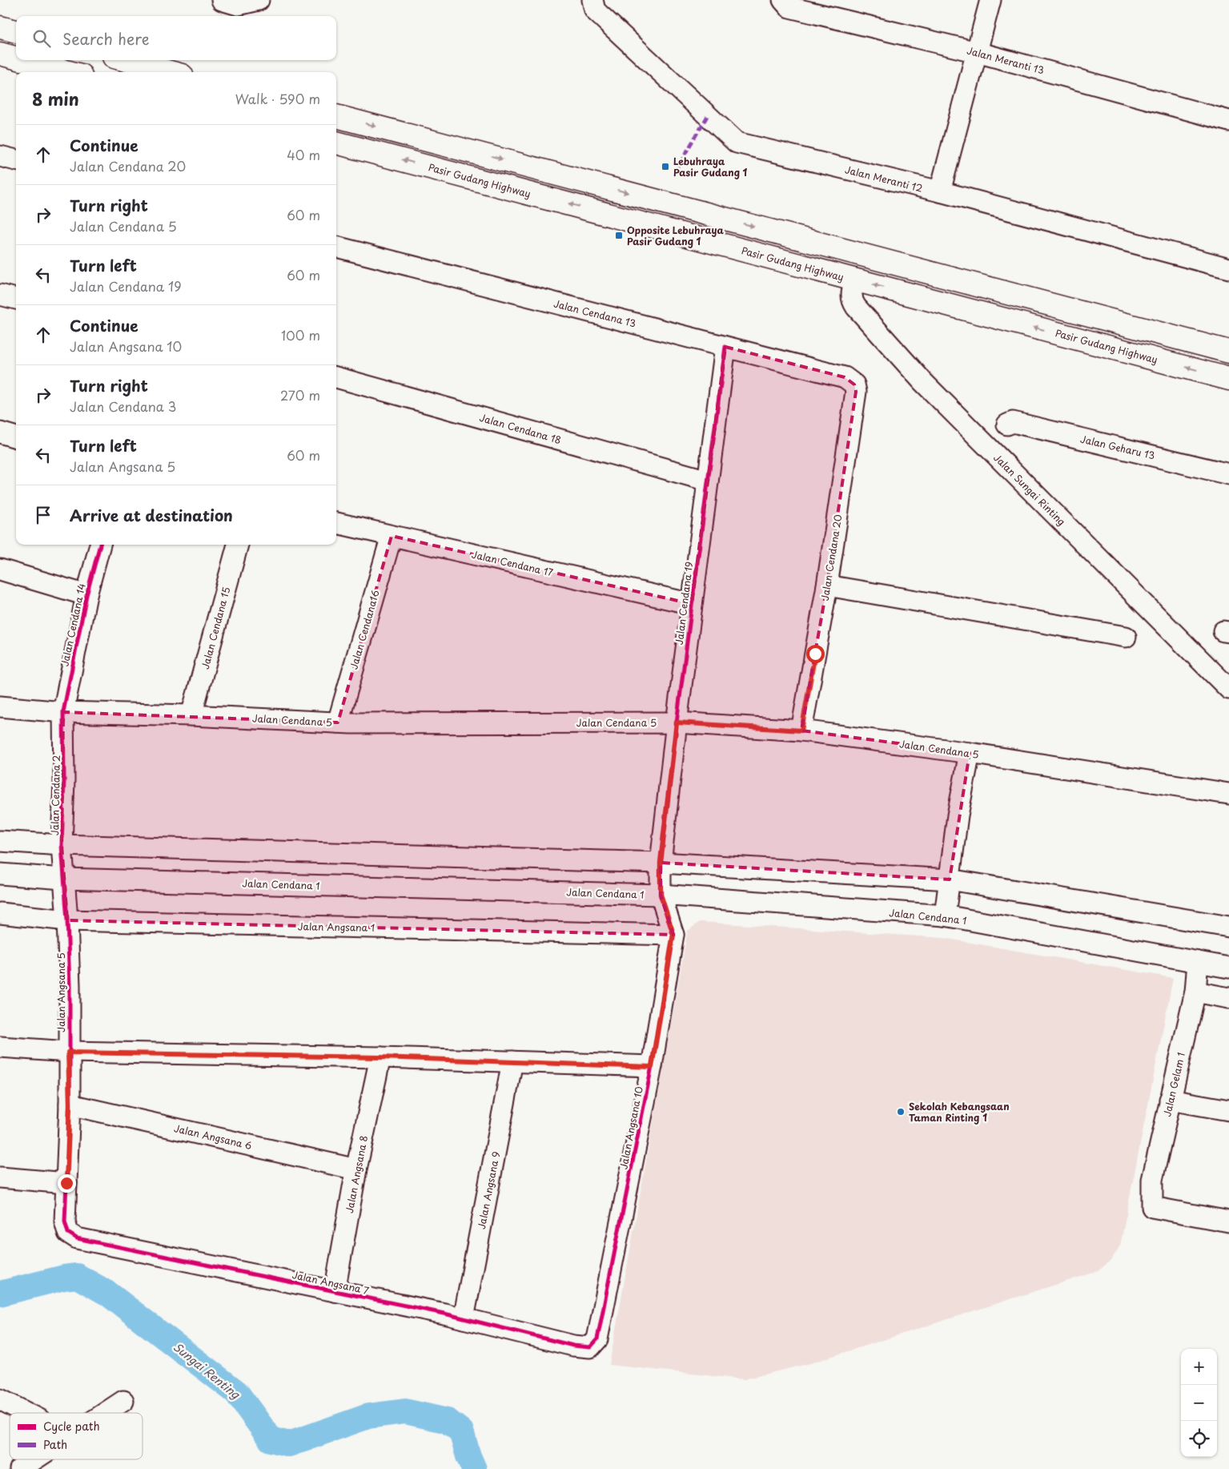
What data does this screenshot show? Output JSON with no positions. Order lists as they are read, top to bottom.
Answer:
{
  "streets": {
    "highway": ["Pasir Gudang Highway"],
    "street": [
      "Jalan Meranti 13",
      "Jalan Meranti 12",
      "Jalan Cendana 13",
      "Jalan Cendana 18",
      "Jalan Geharu 13",
      "Jalan Sungai Rinting",
      "Jalan Cendana 20",
      "Jalan Cendana 17",
      "Jalan Cendana 19",
      "Jalan Cendana 14",
      "Jalan Cendana 15",
      "Jalan Cendana16",
      "Jalan Cendana 5",
      "Jalan Cendana 2",
      "Jalan Cendana 1",
      "Jalan Angsana 1",
      "Jalan Angsana 5",
      "Jalan Gelam 1",
      "Jalan Angsana 10",
      "Jalan Angsana 6",
      "Jalan Angsana 8",
      "Jalan Angsana 9",
      "Jalan Angsana 7"
    ]
  },
  "crossings": [
    ["Pasir Gudang Highway", "Jalan Sungai Rinting"],
    ["Jalan Cendana 13", "Jalan Cendana 20"],
    ["Jalan Cendana 13", "Jalan Cendana 19"],
    ["Jalan Cendana 18", "Jalan Cendana 19"],
    ["Jalan Cendana 20", "Jalan Cendana 5"],
    ["Jalan Cendana 17", "Jalan Cendana 19"],
    ["Jalan Cendana 17", "Jalan Cendana16"],
    ["Jalan Cendana 19", "Jalan Cendana 5"],
    ["Jalan Cendana 19", "Jalan Angsana 10"],
    ["Jalan Cendana 14", "Jalan Cendana 5"],
    ["Jalan Cendana 14", "Jalan Cendana 2"],
    ["Jalan Cendana 15", "Jalan Cendana 5"],
    ["Jalan Cendana16", "Jalan Cendana 5"],
    ["Jalan Cendana 5", "Jalan Cendana 2"],
    ["Jalan Cendana 2", "Jalan Cendana 1"],
    ["Jalan Cendana 2", "Jalan Angsana 1"],
    ["Jalan Cendana 2", "Jalan Angsana 5"],
    ["Jalan Cendana 1", "Jalan Gelam 1"],
    ["Jalan Cendana 1", "Jalan Angsana 10"],
    ["Jalan Angsana 1", "Jalan Angsana 5"],
    ["Jalan Angsana 1", "Jalan Angsana 10"],
    ["Jalan Angsana 5", "Jalan Angsana 6"],
    ["Jalan Angsana 5", "Jalan Angsana 7"],
    ["Jalan Angsana 10", "Jalan Angsana 7"],
    ["Jalan Angsana 6", "Jalan Angsana 8"],
    ["Jalan Angsana 8", "Jalan Angsana 7"],
    ["Jalan Angsana 9", "Jalan Angsana 7"]
  ],
  "water": ["Sungai Renting"],
  "places": {
    "transit": ["Lebuhraya Pasir Gudang 1", "Opposite Lebuhraya Pasir Gudang 1"],
    "other": ["Sekolah Kebangsaan Taman Rinting 1"]
  },
  "legend": ["Cycle path", "Path"],
  "page": {
    "search": "Search here",
    "heading": ["8 min", "Walk · 590 m"],
    "list": [
      ["Continue", "Jalan Cendana 20", "40 m"],
      ["Turn right", "Jalan Cendana 5", "60 m"],
      ["Turn left", "Jalan Cendana 19", "60 m"],
      ["Continue", "Jalan Angsana 10", "100 m"],
      ["Turn right", "Jalan Cendana 3", "270 m"],
      ["Turn left", "Jalan Angsana 5", "60 m"],
      "Arrive at destination"
    ],
    "map_buttons": ["+", "−"]
  }
}
